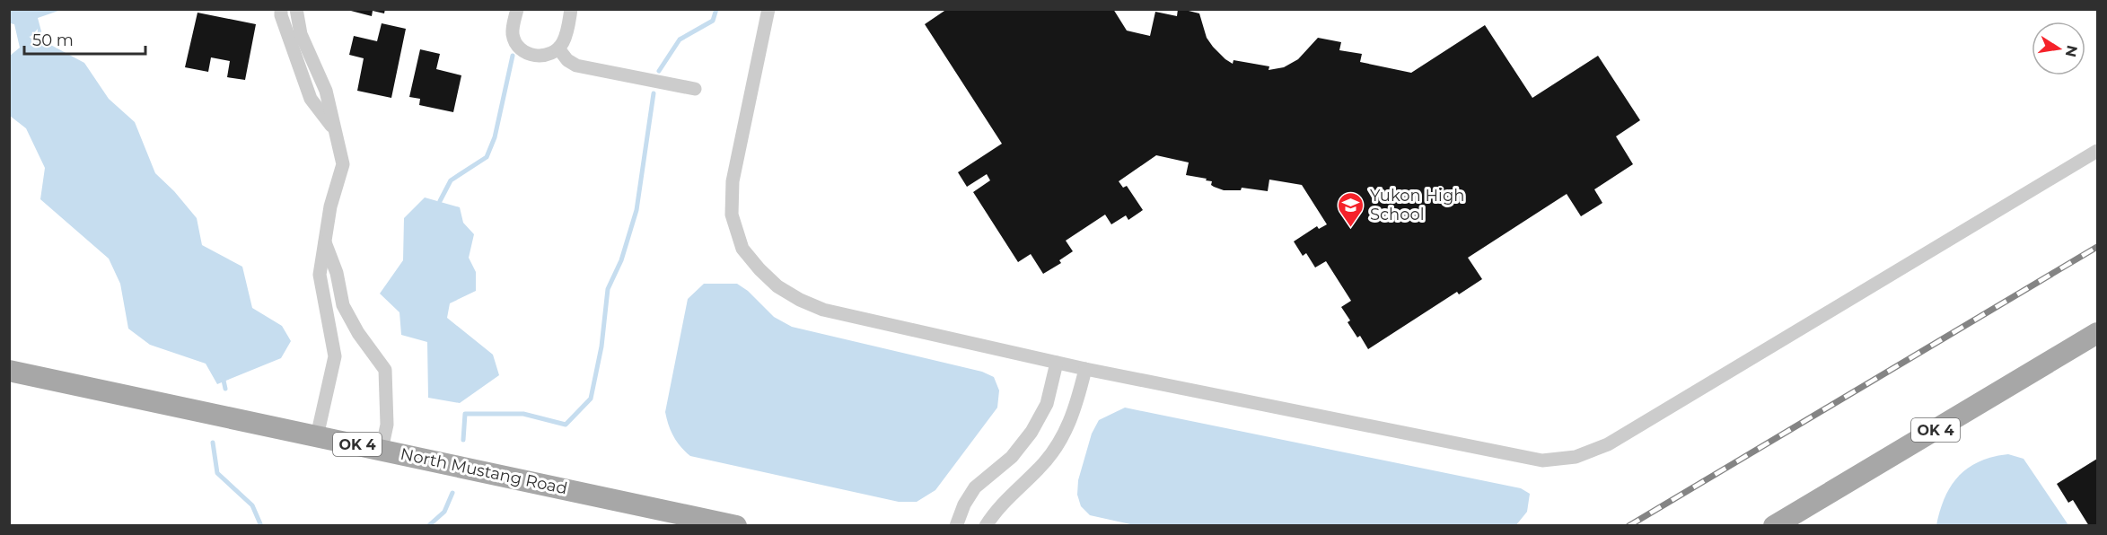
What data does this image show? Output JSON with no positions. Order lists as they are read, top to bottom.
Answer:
{
  "streets": {
    "main road": ["OK 4", "North Mustang Road"]
  },
  "places": {
    "school or university": ["Yukon High School"]
  },
  "scale_bar": "50 m",
  "north": "right"
}
